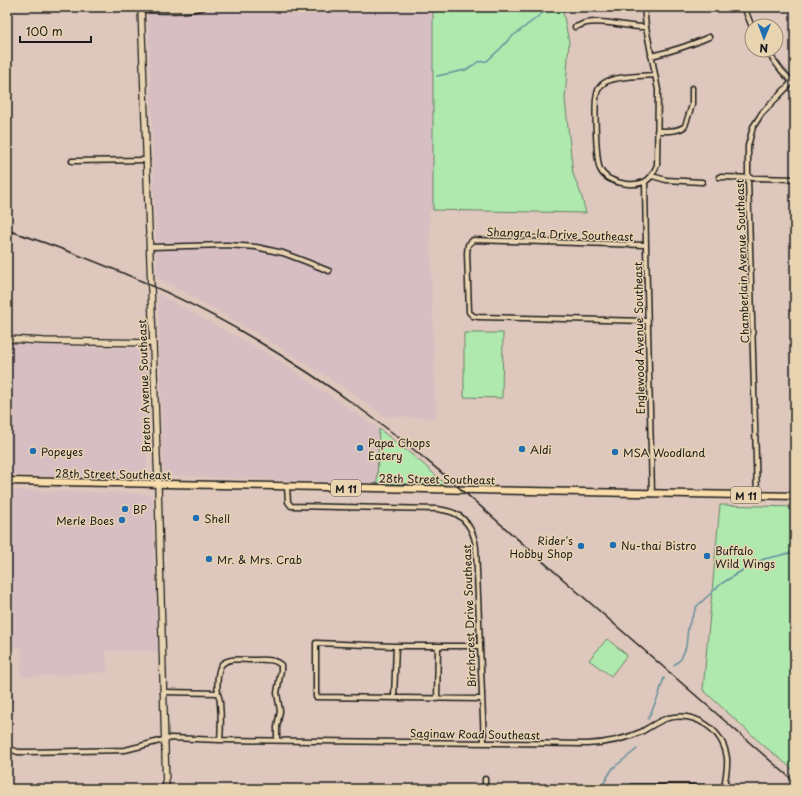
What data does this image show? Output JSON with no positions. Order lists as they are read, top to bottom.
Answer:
{
  "streets": {
    "main road": ["Breton Avenue Southeast", "28th Street Southeast", "M 11"],
    "street": [
      "Shangra-la Drive Southeast",
      "Chamberlain Avenue Southeast",
      "Englewood Avenue Southeast",
      "Birchcrest Drive Southeast",
      "Saginaw Road Southeast"
    ]
  },
  "crossings": [
    ["Shangra-la Drive Southeast", "Englewood Avenue Southeast"],
    ["Chamberlain Avenue Southeast", "28th Street Southeast"],
    ["Englewood Avenue Southeast", "28th Street Southeast"],
    ["Breton Avenue Southeast", "28th Street Southeast"],
    ["Breton Avenue Southeast", "Saginaw Road Southeast"],
    ["28th Street Southeast", "Birchcrest Drive Southeast"],
    ["Birchcrest Drive Southeast", "Saginaw Road Southeast"]
  ],
  "places": [
    "Papa Chops Eatery",
    "Aldi",
    "Popeyes",
    "MSA Woodland",
    "BP",
    "Shell",
    "Merle Boes",
    "Nu-thai Bistro",
    "Rider's Hobby Shop",
    "Buffalo Wild Wings",
    "Mr. & Mrs. Crab"
  ],
  "scale_bar": "100 m",
  "north": "bottom"
}
